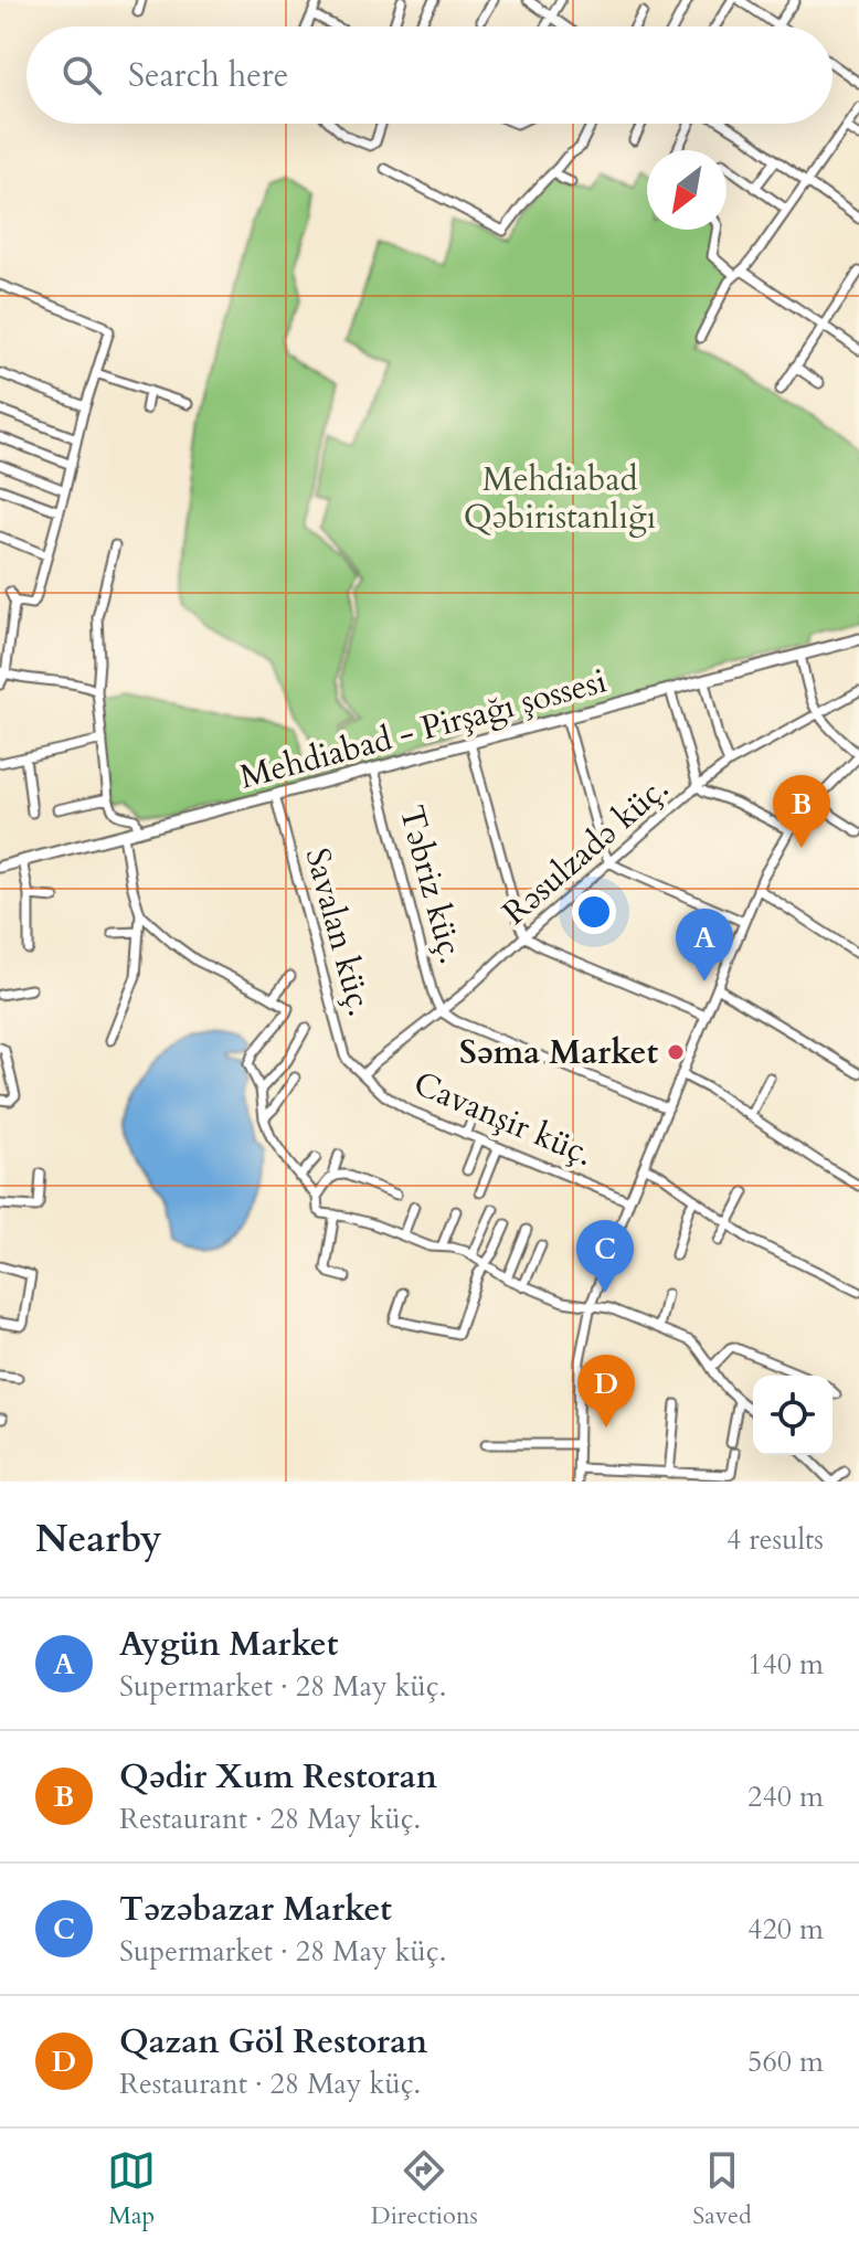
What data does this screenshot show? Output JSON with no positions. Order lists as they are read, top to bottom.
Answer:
{
  "streets": {
    "main road": ["Mehdiabad - Pirşağı şossesi"],
    "street": [
      "Rəsulzadə küç.",
      "Təbriz küç.",
      "Savalan küç.",
      "Cavanşir küç."
    ]
  },
  "crossings": [
    ["Mehdiabad - Pirşağı şossesi", "Təbriz küç."],
    ["Mehdiabad - Pirşağı şossesi", "Savalan küç."],
    ["Rəsulzadə küç.", "Təbriz küç."],
    ["Rəsulzadə küç.", "Savalan küç."],
    ["Rəsulzadə küç.", "Cavanşir küç."],
    ["Savalan küç.", "Cavanşir küç."]
  ],
  "parks": ["Mehdiabad Qəbiristanlığı"],
  "places": ["Səma Market"],
  "north": "bottom left",
  "page": {
    "search": "Search here",
    "pins": [
      "B",
      "A",
      "C",
      "D"
    ],
    "heading": ["Nearby", "4 results"],
    "list": [
      {
        "mark": "A",
        "name": "Aygün Market",
        "note": "Supermarket · 28 May küç.",
        "value": "140 m"
      },
      {
        "mark": "B",
        "name": "Qədir Xum Restoran",
        "note": "Restaurant · 28 May küç.",
        "value": "240 m"
      },
      {
        "mark": "C",
        "name": "Təzəbazar Market",
        "note": "Supermarket · 28 May küç.",
        "value": "420 m"
      },
      {
        "mark": "D",
        "name": "Qazan Göl Restoran",
        "note": "Restaurant · 28 May küç.",
        "value": "560 m"
      }
    ],
    "nav": ["Map", "Directions", "Saved"]
  }
}
